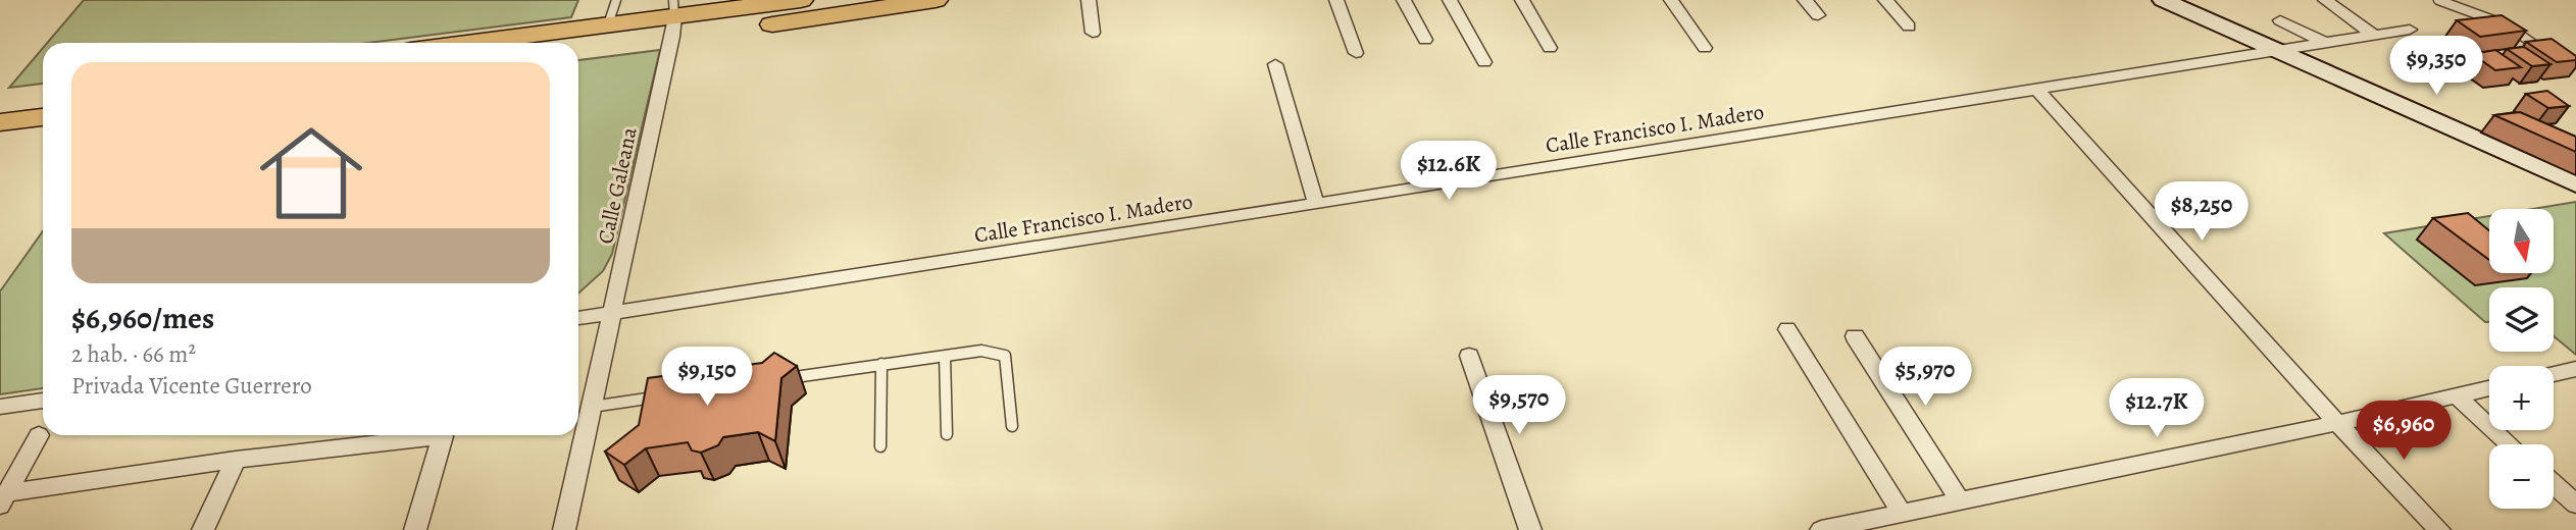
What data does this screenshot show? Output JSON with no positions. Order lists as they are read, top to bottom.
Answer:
{
  "streets": {
    "street": ["Calle Francisco I. Madero", "Calle Galeana"]
  },
  "crossings": [
    ["Calle Francisco I. Madero", "Calle Galeana"]
  ],
  "north": "bottom",
  "page": {
    "price": [
      "$9,350",
      "$12.6K",
      "$8,250",
      "$9,150",
      "$5,970",
      "$9,570",
      "$12.7K",
      "$6,960"
    ],
    "list": [
      {
        "name": "$6,960/mes",
        "note": "2 hab. · 66 m² · Privada Vicente Guerrero"
      }
    ],
    "map_buttons": ["+", "−"]
  }
}
